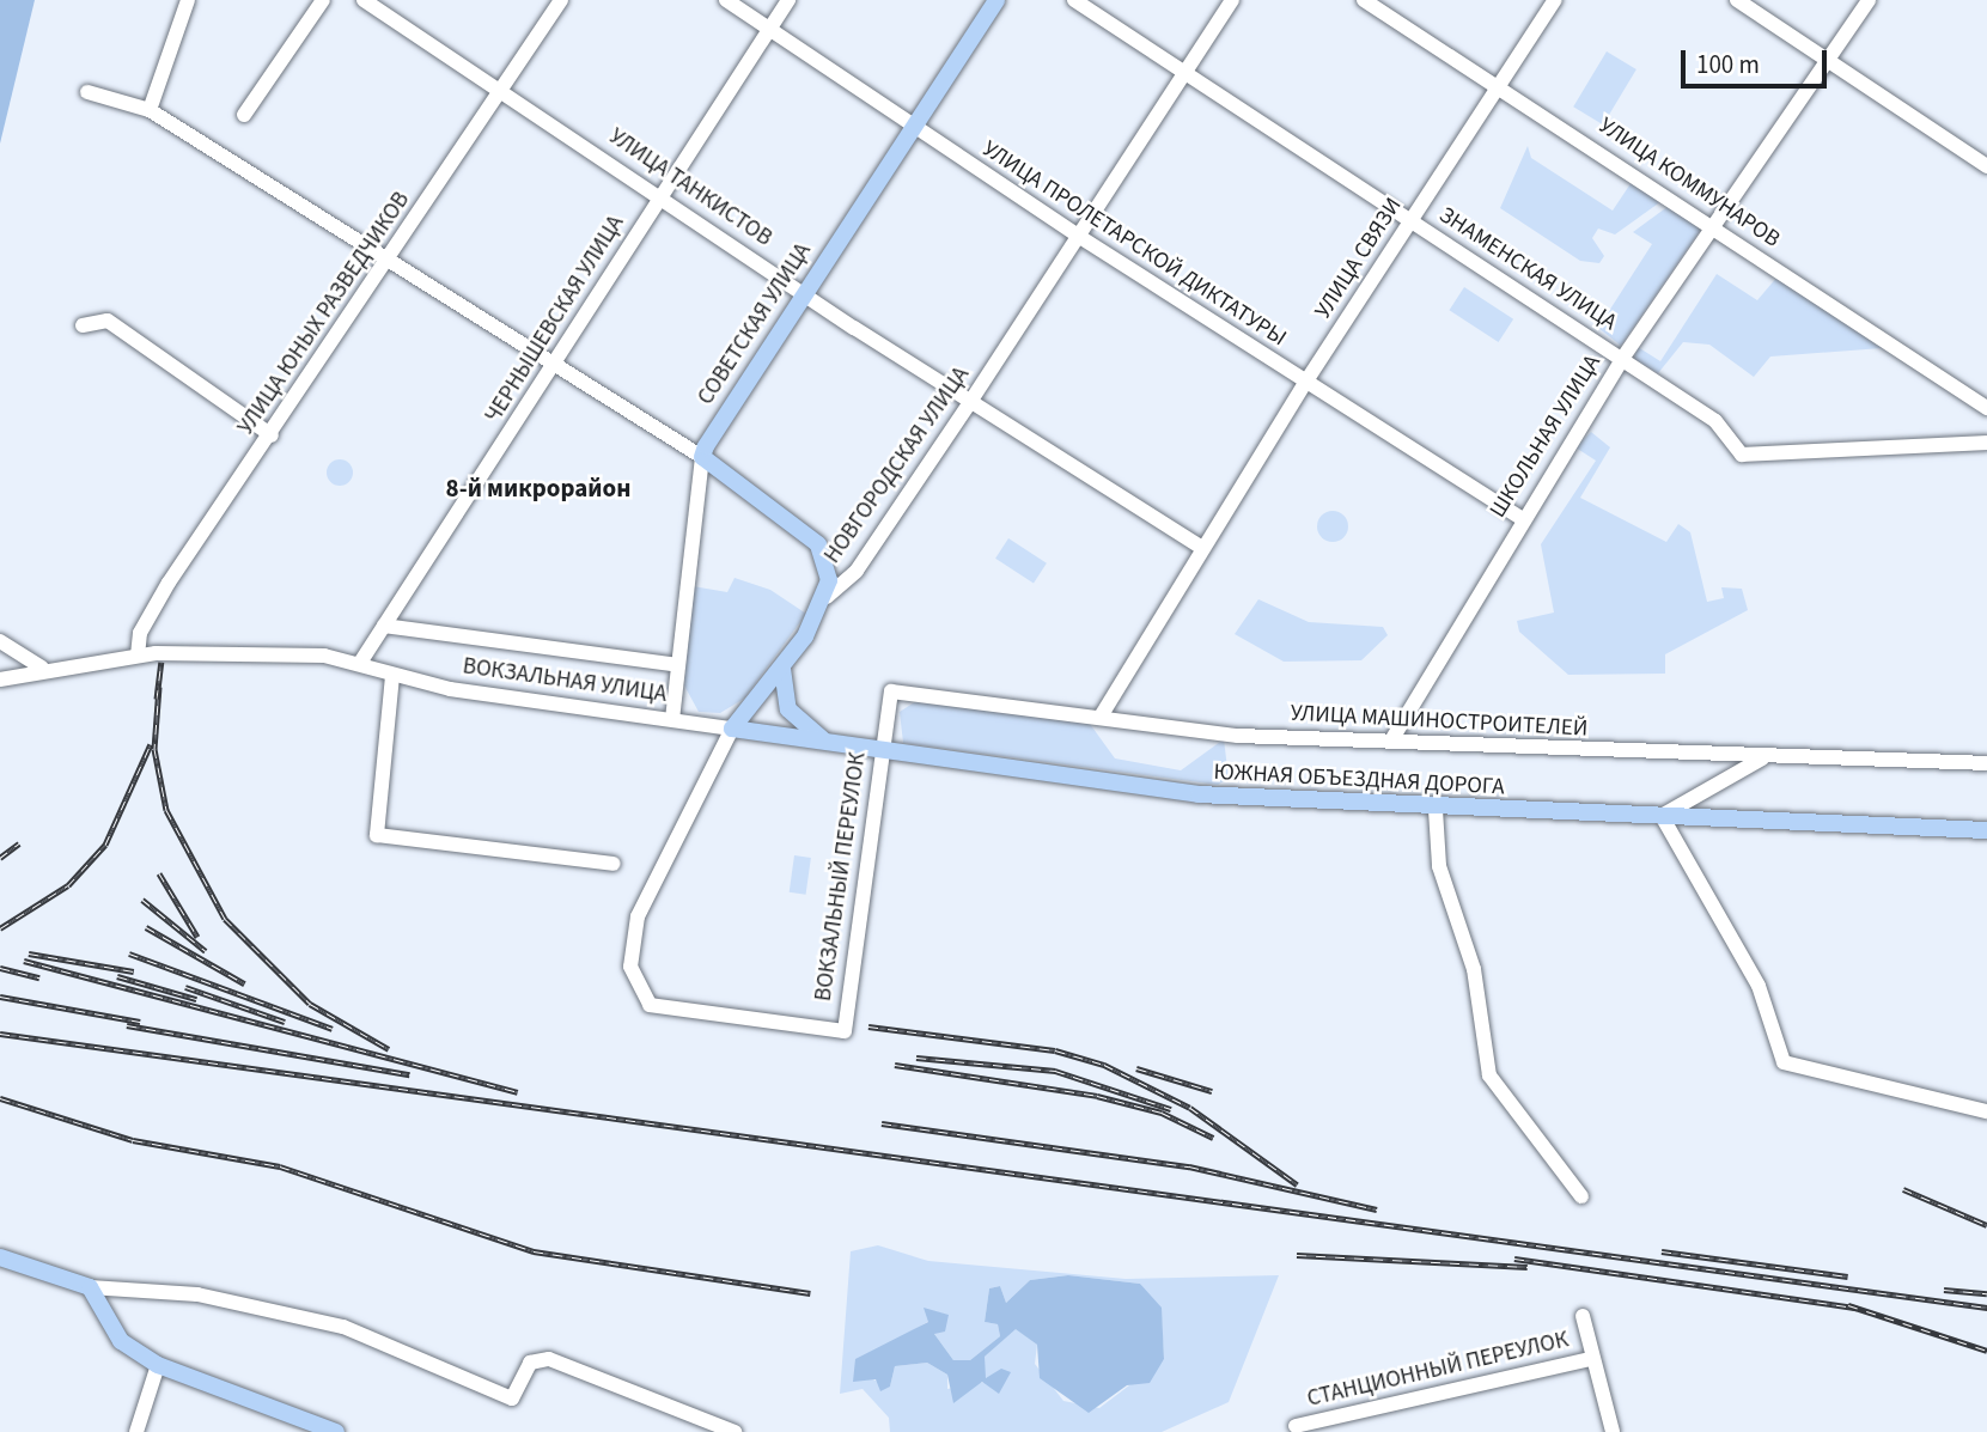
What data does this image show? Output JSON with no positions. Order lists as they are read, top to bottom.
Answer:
{
  "streets": {
    "main road": ["СОВЕТСКАЯ УЛИЦА", "НОВГОРОДСКАЯ УЛИЦА", "ЮЖНАЯ ОБЪЕЗДНАЯ ДОРОГА"],
    "street": [
      "УЛИЦА КОММУНАРОВ",
      "УЛИЦА ТАНКИСТОВ",
      "УЛИЦА ПРОЛЕТАРСКОЙ ДИКТАТУРЫ",
      "УЛИЦА СВЯЗИ",
      "ЗНАМЕНСКАЯ УЛИЦА",
      "УЛИЦА ЮНЫХ РАЗВЕДЧИКОВ",
      "ЧЕРНЫШЕВСКАЯ УЛИЦА",
      "ШКОЛЬНАЯ УЛИЦА",
      "ВОКЗАЛЬНАЯ УЛИЦА",
      "УЛИЦА МАШИНОСТРОИТЕЛЕЙ",
      "ВОКЗАЛЬНЫЙ ПЕРЕУЛОК",
      "СТАНЦИОННЫЙ ПЕРЕУЛОК"
    ]
  },
  "crossings": [
    ["УЛИЦА КОММУНАРОВ", "УЛИЦА СВЯЗИ"],
    ["УЛИЦА КОММУНАРОВ", "ШКОЛЬНАЯ УЛИЦА"],
    ["УЛИЦА ТАНКИСТОВ", "УЛИЦА СВЯЗИ"],
    ["УЛИЦА ТАНКИСТОВ", "УЛИЦА ЮНЫХ РАЗВЕДЧИКОВ"],
    ["УЛИЦА ТАНКИСТОВ", "ЧЕРНЫШЕВСКАЯ УЛИЦА"],
    ["УЛИЦА ТАНКИСТОВ", "СОВЕТСКАЯ УЛИЦА"],
    ["УЛИЦА ТАНКИСТОВ", "НОВГОРОДСКАЯ УЛИЦА"],
    ["УЛИЦА ПРОЛЕТАРСКОЙ ДИКТАТУРЫ", "УЛИЦА СВЯЗИ"],
    ["УЛИЦА ПРОЛЕТАРСКОЙ ДИКТАТУРЫ", "ЧЕРНЫШЕВСКАЯ УЛИЦА"],
    ["УЛИЦА ПРОЛЕТАРСКОЙ ДИКТАТУРЫ", "СОВЕТСКАЯ УЛИЦА"],
    ["УЛИЦА ПРОЛЕТАРСКОЙ ДИКТАТУРЫ", "ШКОЛЬНАЯ УЛИЦА"],
    ["УЛИЦА ПРОЛЕТАРСКОЙ ДИКТАТУРЫ", "НОВГОРОДСКАЯ УЛИЦА"],
    ["УЛИЦА СВЯЗИ", "ЗНАМЕНСКАЯ УЛИЦА"],
    ["УЛИЦА СВЯЗИ", "УЛИЦА МАШИНОСТРОИТЕЛЕЙ"],
    ["ЗНАМЕНСКАЯ УЛИЦА", "ШКОЛЬНАЯ УЛИЦА"],
    ["ЗНАМЕНСКАЯ УЛИЦА", "НОВГОРОДСКАЯ УЛИЦА"],
    ["УЛИЦА ЮНЫХ РАЗВЕДЧИКОВ", "ВОКЗАЛЬНАЯ УЛИЦА"],
    ["ЧЕРНЫШЕВСКАЯ УЛИЦА", "ВОКЗАЛЬНАЯ УЛИЦА"],
    ["СОВЕТСКАЯ УЛИЦА", "ВОКЗАЛЬНАЯ УЛИЦА"],
    ["ШКОЛЬНАЯ УЛИЦА", "УЛИЦА МАШИНОСТРОИТЕЛЕЙ"],
    ["НОВГОРОДСКАЯ УЛИЦА", "ВОКЗАЛЬНАЯ УЛИЦА"],
    ["НОВГОРОДСКАЯ УЛИЦА", "ЮЖНАЯ ОБЪЕЗДНАЯ ДОРОГА"],
    ["НОВГОРОДСКАЯ УЛИЦА", "ВОКЗАЛЬНЫЙ ПЕРЕУЛОК"],
    ["ВОКЗАЛЬНАЯ УЛИЦА", "ЮЖНАЯ ОБЪЕЗДНАЯ ДОРОГА"],
    ["УЛИЦА МАШИНОСТРОИТЕЛЕЙ", "ВОКЗАЛЬНЫЙ ПЕРЕУЛОК"],
    ["ЮЖНАЯ ОБЪЕЗДНАЯ ДОРОГА", "ВОКЗАЛЬНЫЙ ПЕРЕУЛОК"]
  ],
  "districts": ["8-й микрорайон"],
  "scale_bar": "100 m"
}
